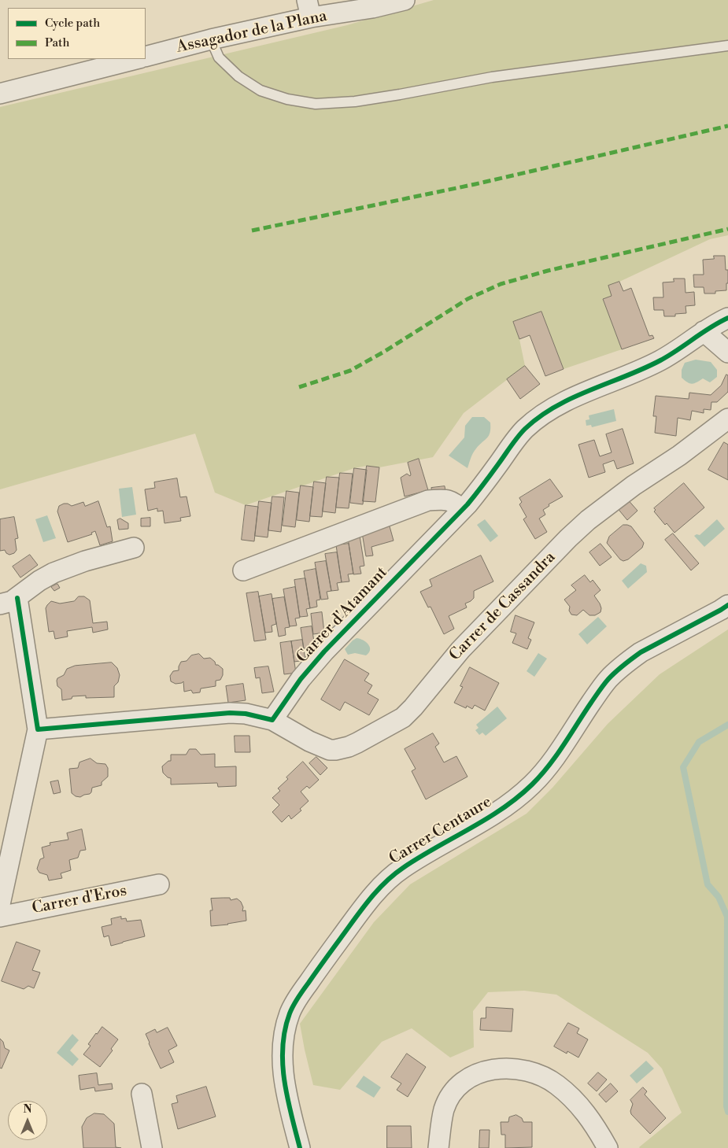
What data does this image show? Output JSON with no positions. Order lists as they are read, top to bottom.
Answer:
{
  "streets": {
    "street": [
      "Assagador de la Plana",
      "Carrer de Cassandra",
      "Carrer d'Atamant",
      "Carrer Centaure",
      "Carrer d'Eros"
    ]
  },
  "crossings": [
    ["Carrer de Cassandra", "Carrer d'Atamant"]
  ],
  "legend": ["Cycle path", "Path"],
  "north": "top"
}
